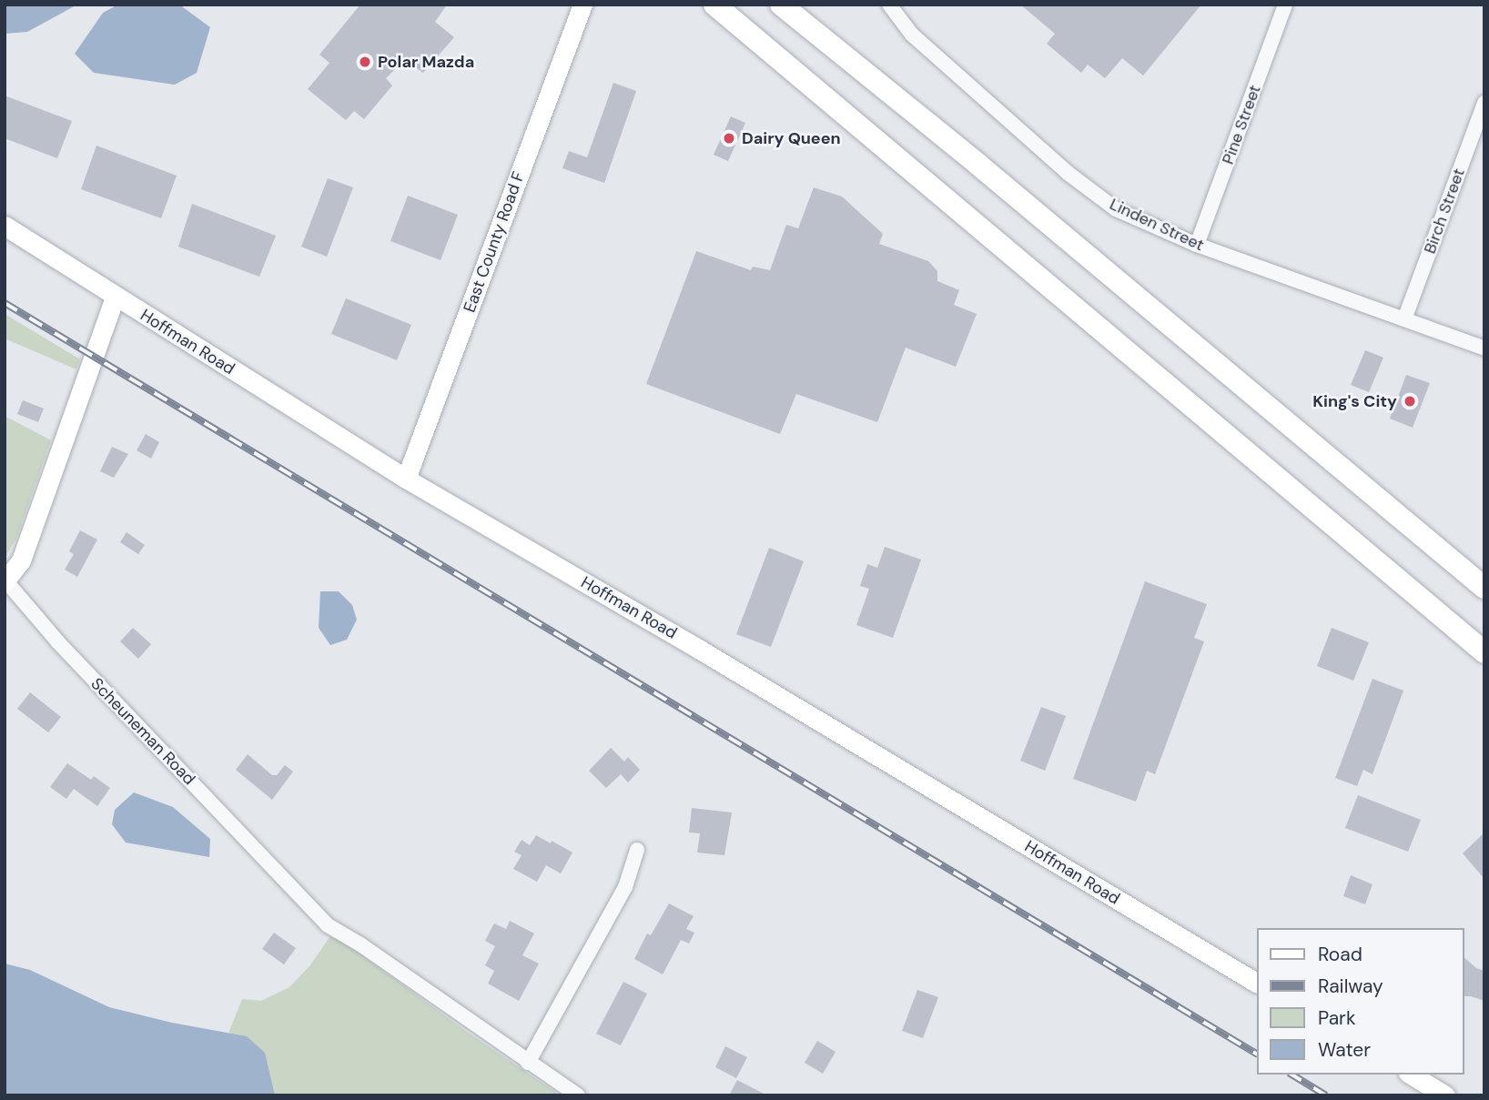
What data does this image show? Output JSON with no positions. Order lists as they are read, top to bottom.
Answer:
{
  "streets": {
    "street": [
      "Pine Street",
      "Birch Street",
      "Linden Street",
      "East County Road F",
      "Hoffman Road",
      "Scheuneman Road"
    ]
  },
  "crossings": [
    ["Pine Street", "Linden Street"],
    ["Birch Street", "Linden Street"],
    ["East County Road F", "Hoffman Road"],
    ["Hoffman Road", "Scheuneman Road"]
  ],
  "places": ["Polar Mazda", "Dairy Queen", "King's City"],
  "legend": [
    "Road",
    "Railway",
    "Park",
    "Water"
  ]
}
